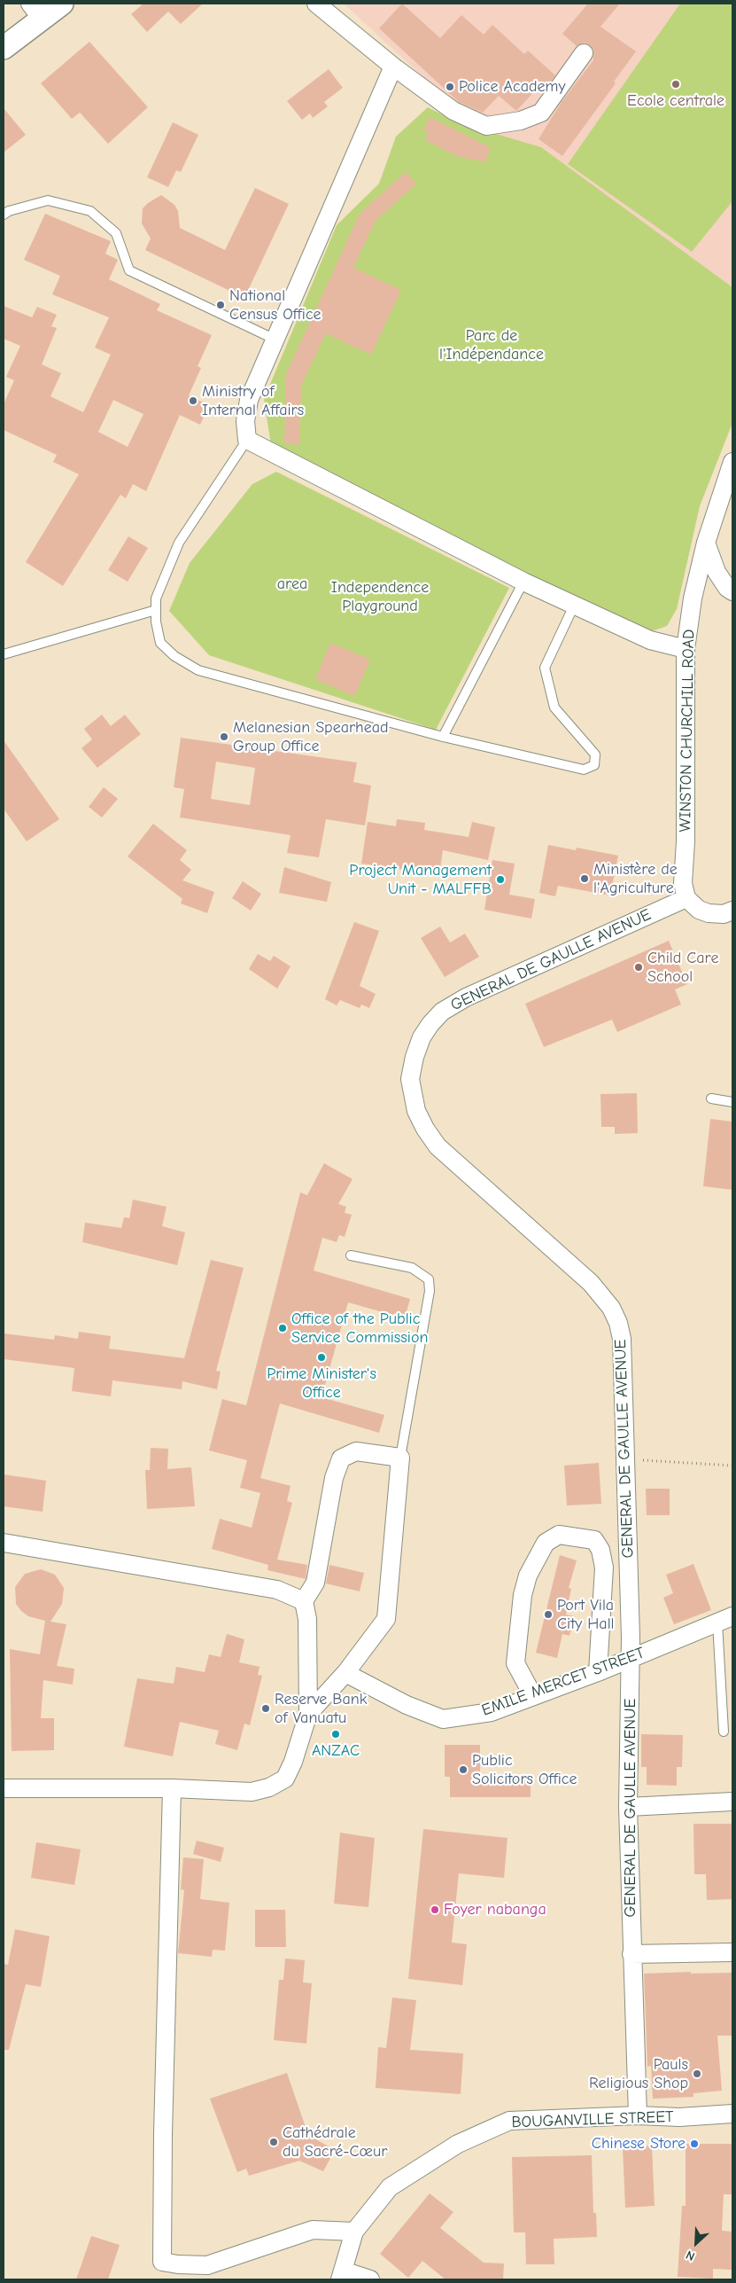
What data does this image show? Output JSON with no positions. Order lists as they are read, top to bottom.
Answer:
{
  "streets": {
    "street": [
      "WINSTON CHURCHILL ROAD",
      "GENERAL DE GAULLE AVENUE",
      "EMILE MERCET STREET",
      "BOUGANVILLE STREET"
    ]
  },
  "crossings": [
    ["WINSTON CHURCHILL ROAD", "GENERAL DE GAULLE AVENUE"],
    ["GENERAL DE GAULLE AVENUE", "EMILE MERCET STREET"],
    ["GENERAL DE GAULLE AVENUE", "BOUGANVILLE STREET"]
  ],
  "parks": ["Parc de l'Indépendance", "area", "Independence Playground"],
  "places": [
    "Ecole centrale",
    "Police Academy",
    "National Census Office",
    "Ministry of Internal Affairs",
    "Melanesian Spearhead Group Office",
    "Ministère de l'Agriculture",
    "Project Management Unit - MALFFB",
    "Child Care School",
    "Office of the Public Service Commission",
    "Prime Minister's Office",
    "Port Vila City Hall",
    "Reserve Bank of Vanuatu",
    "ANZAC",
    "Public Solicitors Office",
    "Foyer nabanga",
    "Pauls Religious Shop",
    "Cathédrale du Sacré-Cœur",
    "Chinese Store"
  ],
  "north": "bottom left"
}
